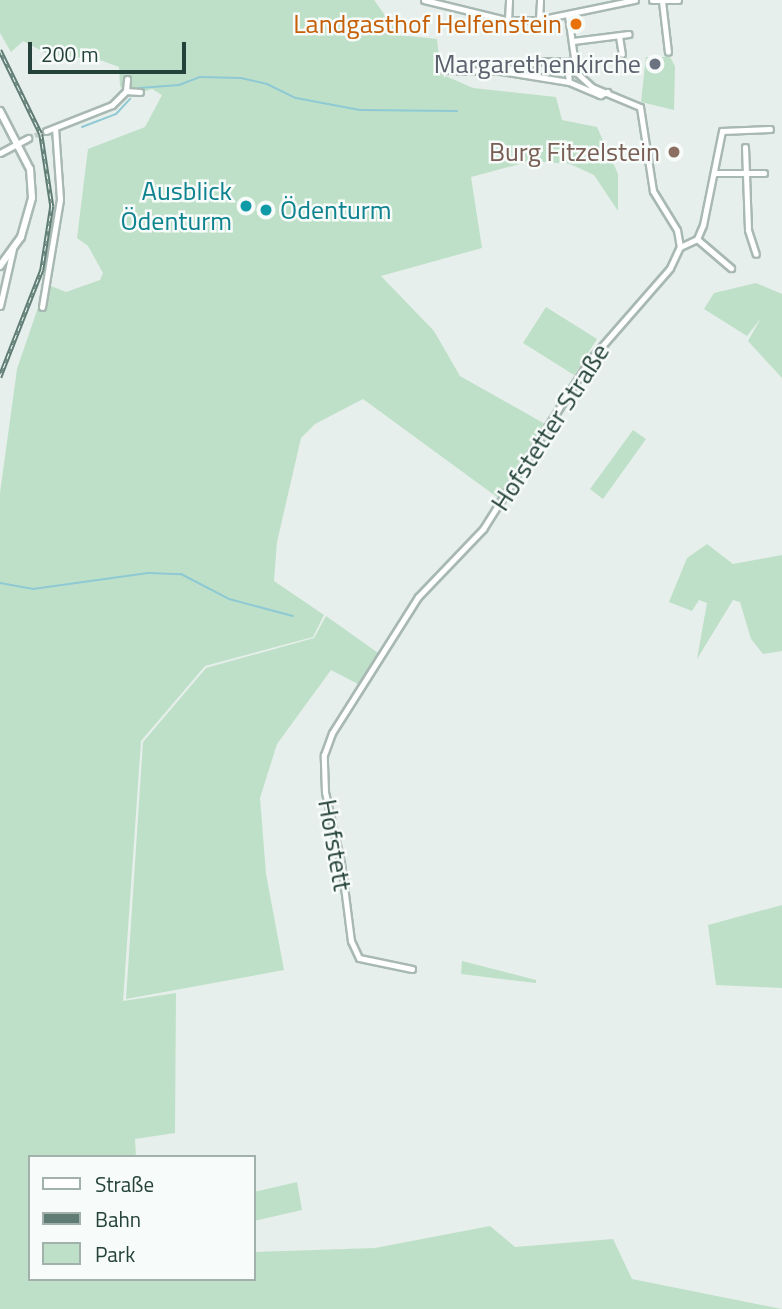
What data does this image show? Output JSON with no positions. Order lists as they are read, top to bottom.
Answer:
{
  "streets": {
    "street": ["Hofstetter Straße", "Hofstett"]
  },
  "crossings": [
    ["Hofstetter Straße", "Hofstett"]
  ],
  "places": [
    "Landgasthof Helfenstein",
    "Margarethenkirche",
    "Burg Fitzelstein",
    "Ausblick Ödenturm",
    "Ödenturm"
  ],
  "legend": ["Straße", "Bahn", "Park"],
  "scale_bar": "200 m"
}
